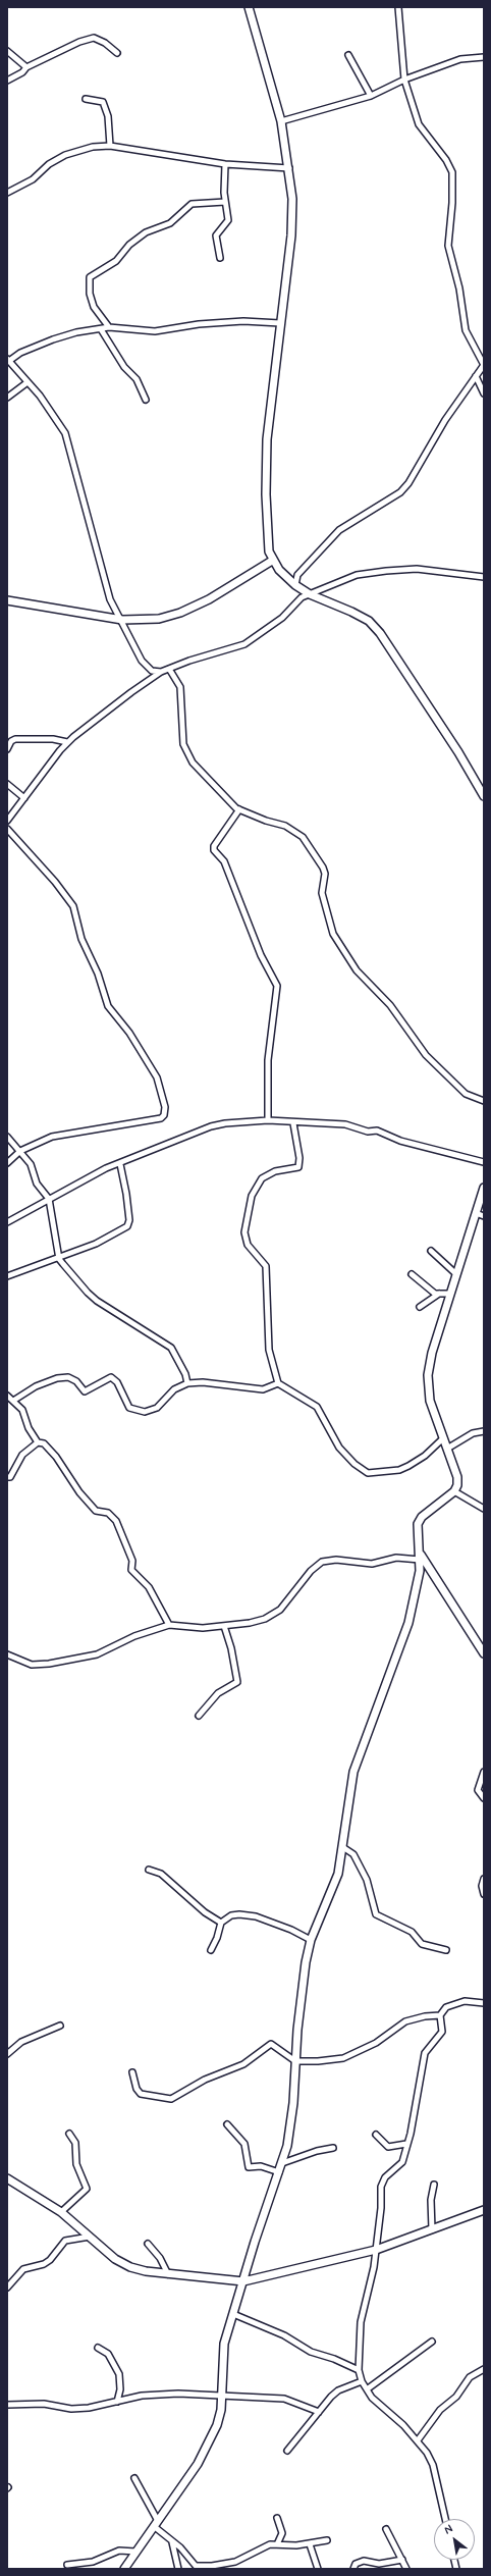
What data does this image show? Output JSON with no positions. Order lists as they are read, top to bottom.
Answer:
{
  "north": "top left"
}
